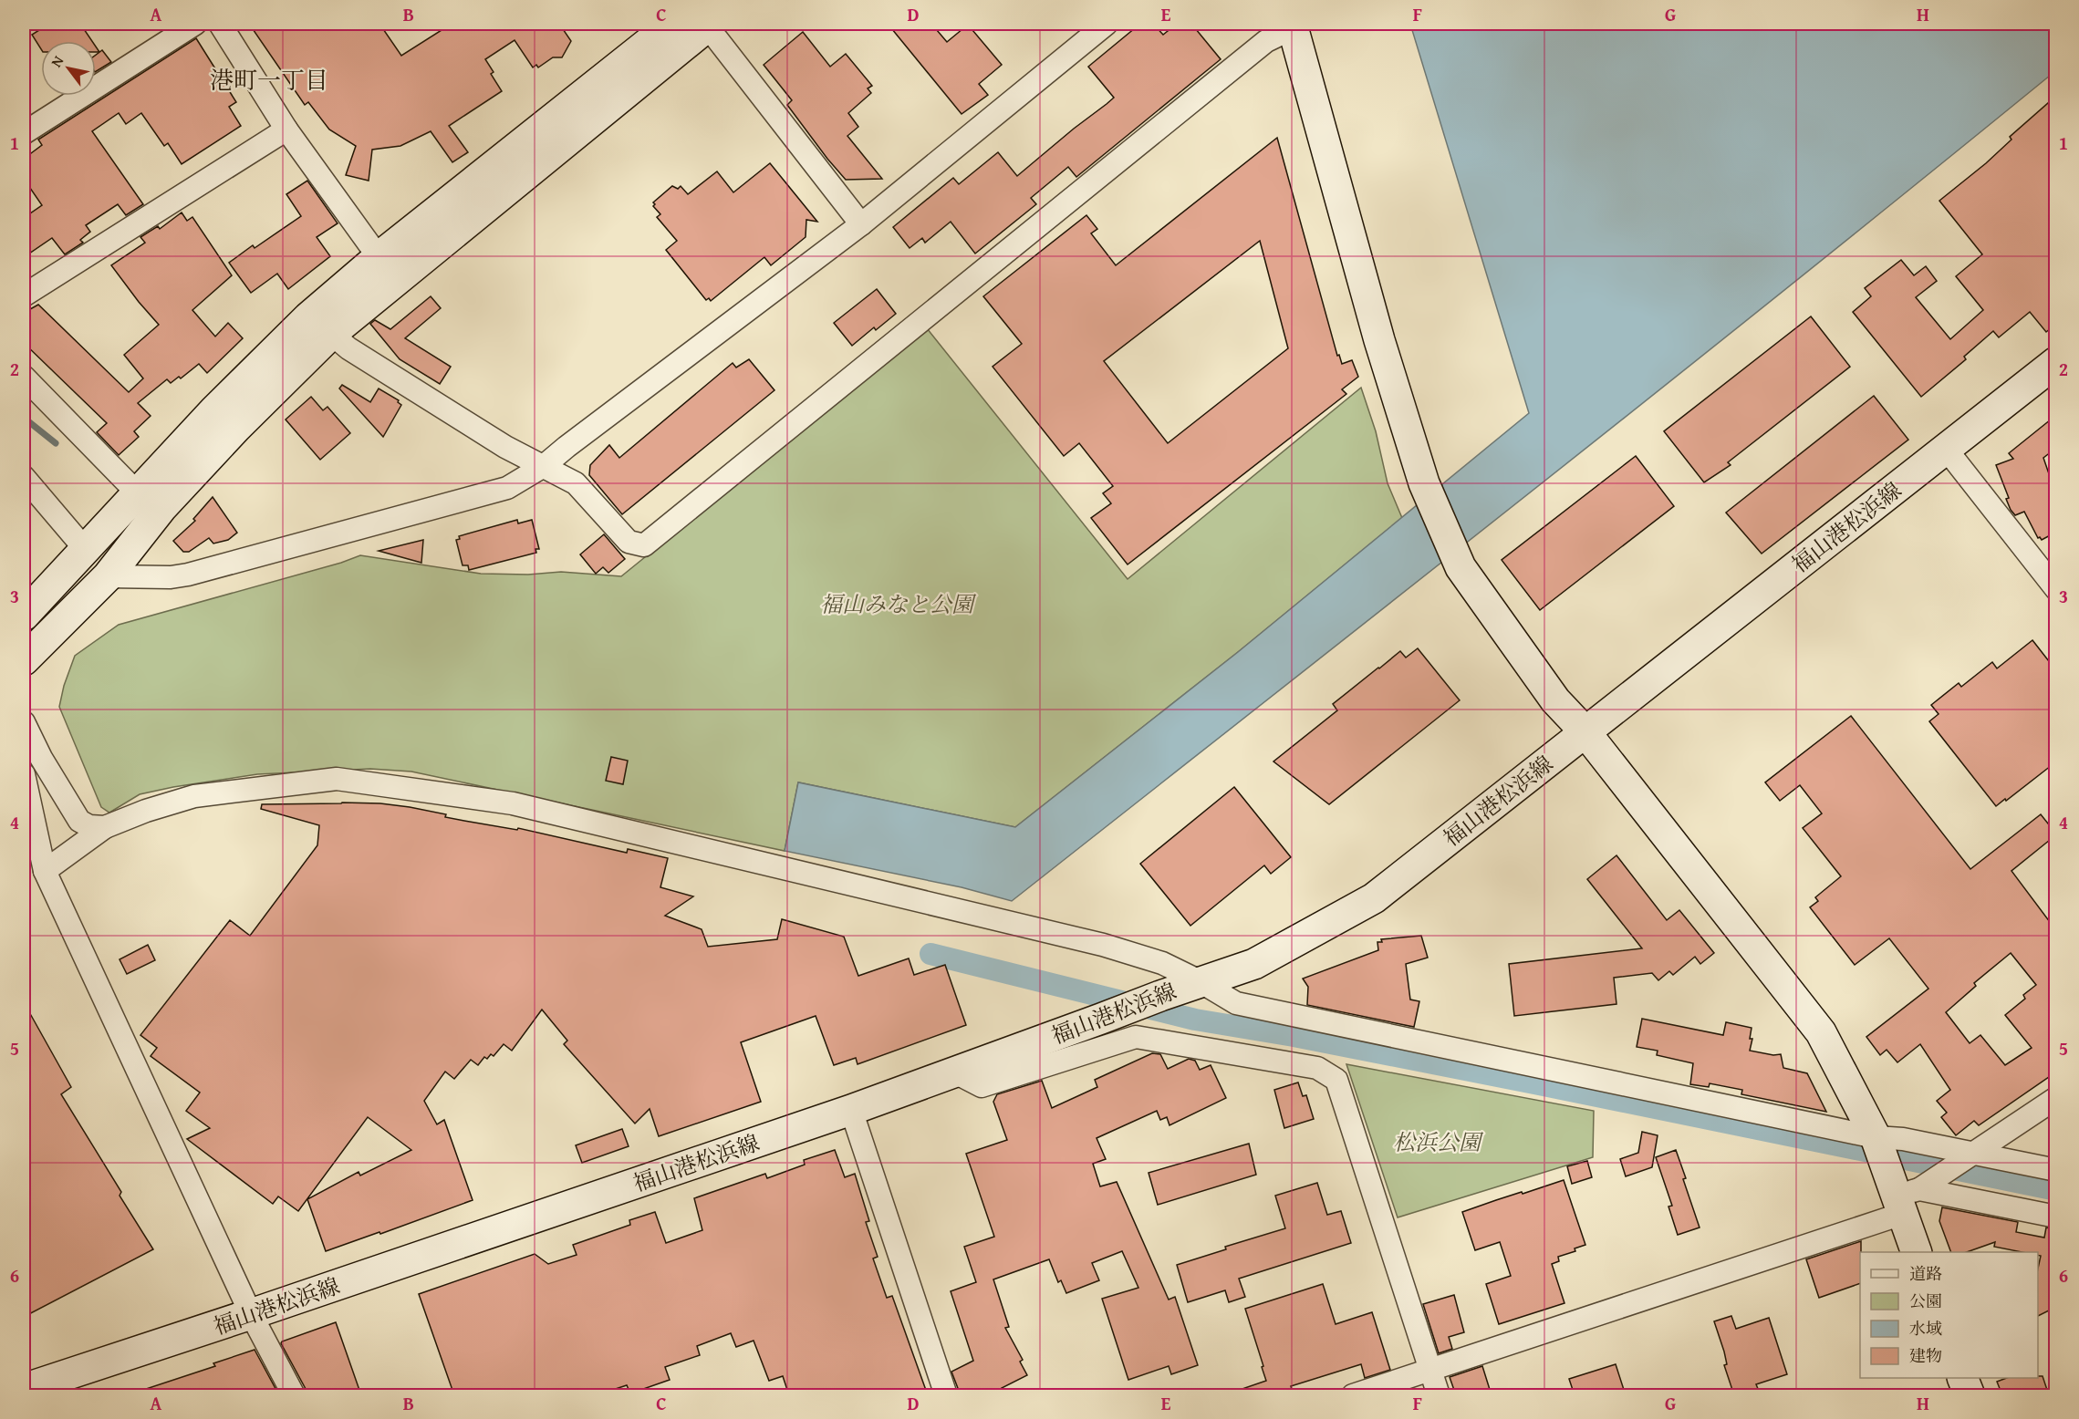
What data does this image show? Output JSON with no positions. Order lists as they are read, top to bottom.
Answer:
{
  "streets": {
    "street": ["福山港松浜線"]
  },
  "districts": ["港町一丁目"],
  "parks": ["福山みなと公園", "松浜公園"],
  "legend": [
    "道路",
    "公園",
    "水域",
    "建物"
  ],
  "north": "top left",
  "grid": {
    "columns": [
      "A",
      "B",
      "C",
      "D",
      "E",
      "F",
      "G",
      "H"
    ],
    "rows": [
      "1",
      "2",
      "3",
      "4",
      "5",
      "6"
    ]
  }
}
